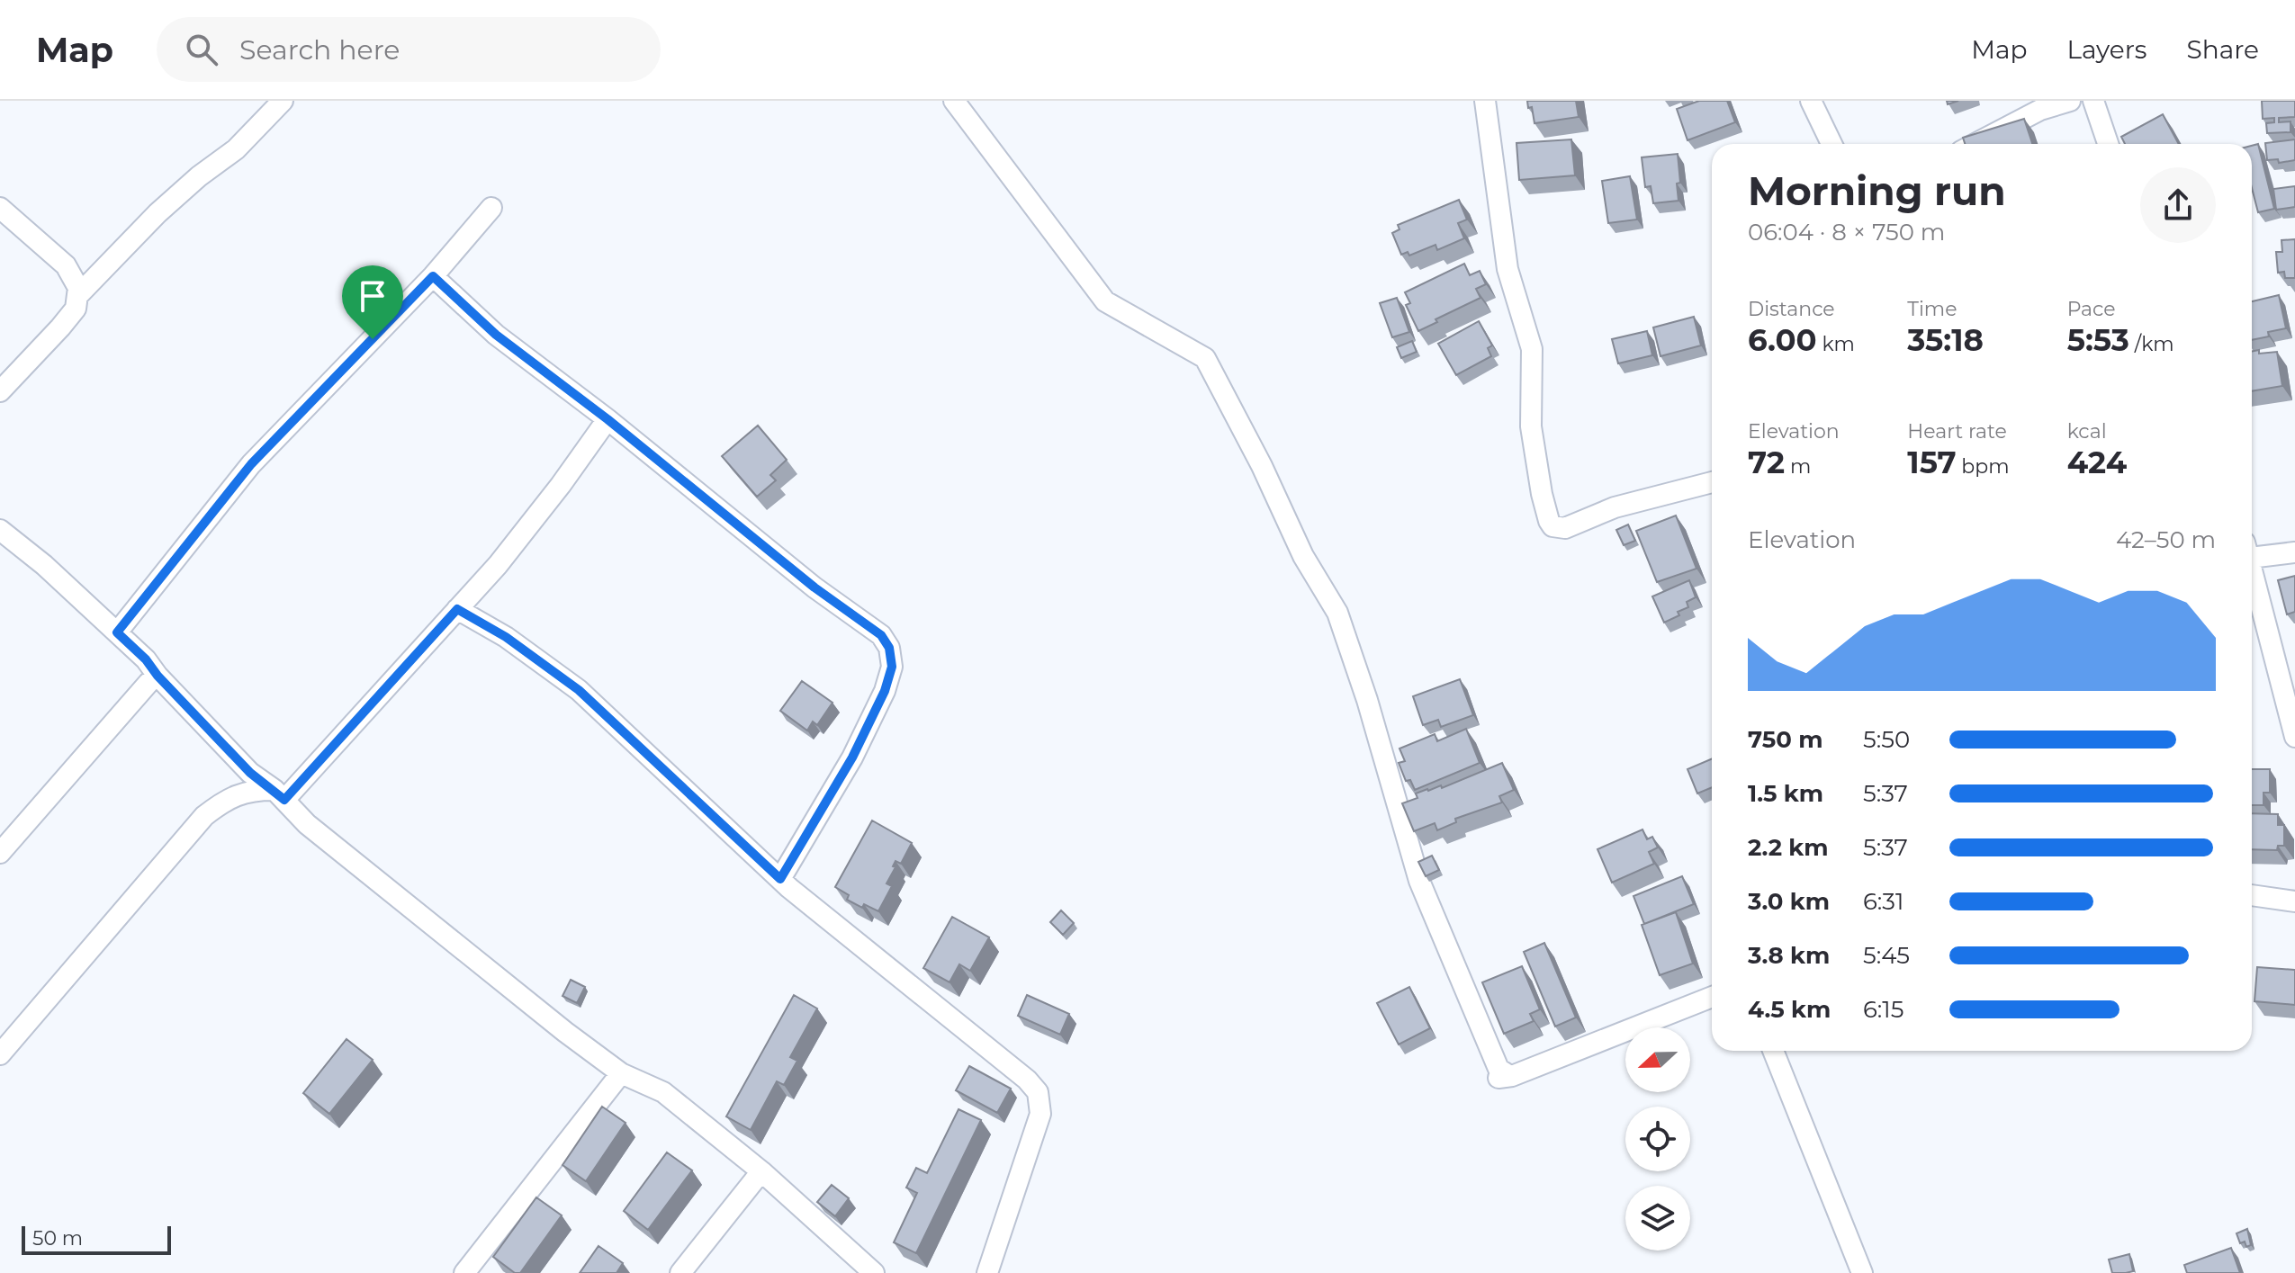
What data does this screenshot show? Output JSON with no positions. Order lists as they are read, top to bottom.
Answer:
{
  "scale_bar": "50 m",
  "north": "left",
  "page": {
    "header": "Map",
    "search": "Search here",
    "nav": ["Map", "Layers", "Share"],
    "heading": ["Morning run", "06:04 · 8 × 750 m"],
    "stats": [
      ["Distance", "6.00 km"],
      ["Time", "35:18"],
      ["Pace", "5:53 /km"],
      ["Elevation", "72 m"],
      ["Heart rate", "157 bpm"],
      ["kcal", "424"]
    ],
    "chart": ["Elevation", "42–50 m"],
    "list": [
      {
        "name": "750 m",
        "note": "5:50"
      },
      {
        "name": "1.5 km",
        "note": "5:37"
      },
      {
        "name": "2.2 km",
        "note": "5:37"
      },
      {
        "name": "3.0 km",
        "note": "6:31"
      },
      {
        "name": "3.8 km",
        "note": "5:45"
      },
      {
        "name": "4.5 km",
        "note": "6:15"
      }
    ],
    "scale": "50 m"
  }
}
